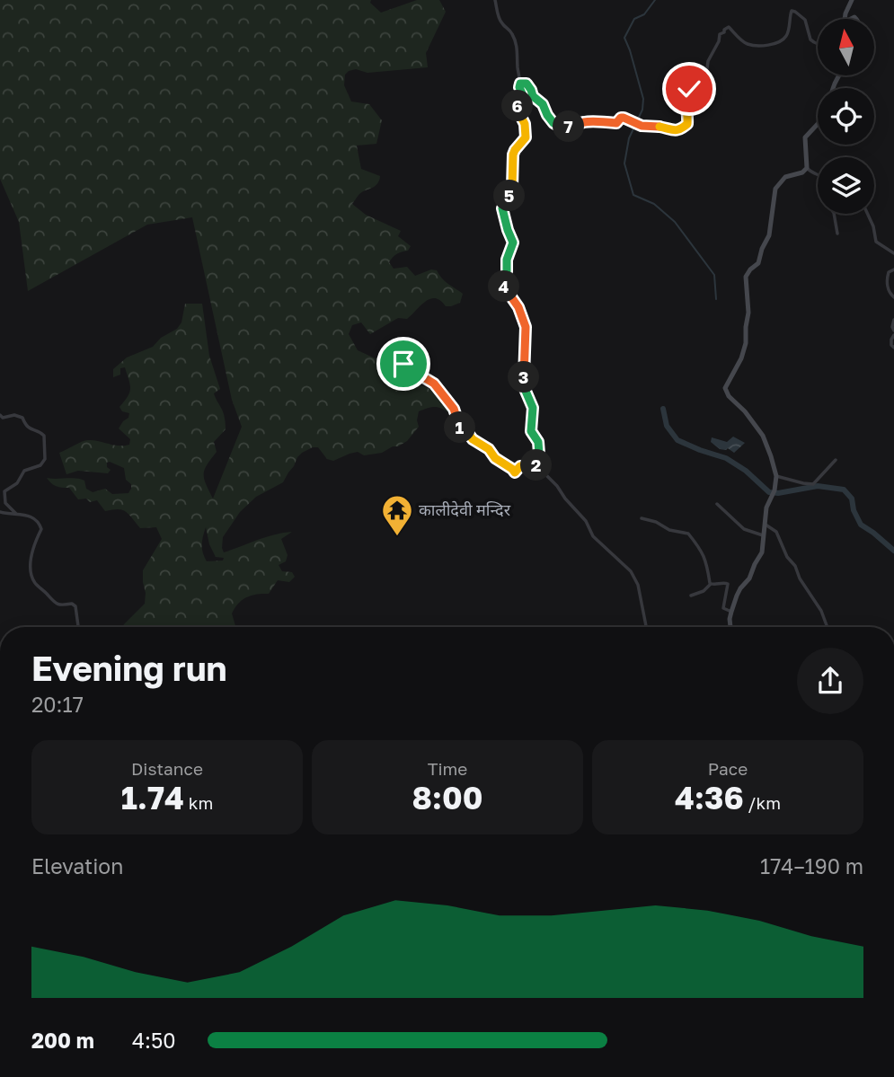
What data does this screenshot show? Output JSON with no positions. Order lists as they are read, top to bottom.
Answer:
{
  "places": {
    "temple": ["कालीदेवी मन्दिर"]
  },
  "north": "top",
  "page": {
    "pins": [
      "6",
      "7",
      "5",
      "4",
      "3",
      "1",
      "2"
    ],
    "heading": ["Evening run", "20:17"],
    "stats": [
      ["Distance", "1.74 km"],
      ["Time", "8:00"],
      ["Pace", "4:36 /km"]
    ],
    "chart": ["Elevation", "174–190 m"],
    "list": [
      {
        "name": "200 m",
        "note": "4:50"
      }
    ]
  }
}
